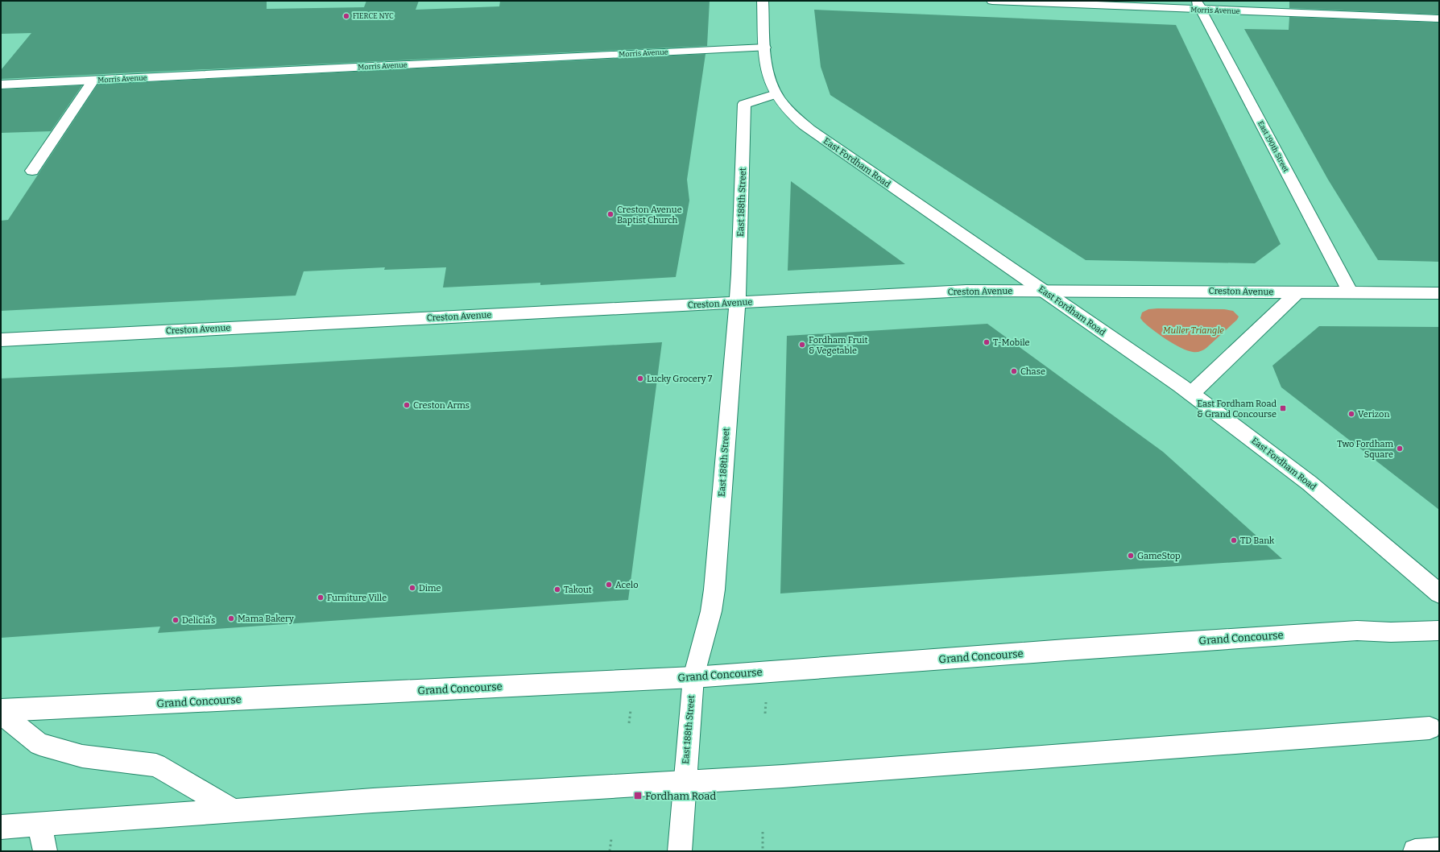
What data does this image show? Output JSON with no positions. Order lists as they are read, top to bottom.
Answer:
{
  "streets": {
    "street": [
      "Morris Avenue",
      "East 190th Street",
      "East Fordham Road",
      "East 188th Street",
      "Creston Avenue",
      "Grand Concourse"
    ]
  },
  "crossings": [
    ["Morris Avenue", "East 190th Street"],
    ["Morris Avenue", "East Fordham Road"],
    ["East 190th Street", "Creston Avenue"],
    ["East Fordham Road", "East 188th Street"],
    ["East Fordham Road", "Creston Avenue"],
    ["East 188th Street", "Creston Avenue"],
    ["East 188th Street", "Grand Concourse"]
  ],
  "parks": ["Muller Triangle"],
  "places": {
    "other": [
      "FIERCE NYC",
      "Creston Avenue Baptist Church",
      "T-Mobile",
      "Fordham Fruit & Vegetable",
      "Chase",
      "Lucky Grocery 7",
      "Creston Arms",
      "Verizon",
      "Two Fordham Square",
      "TD Bank",
      "GameStop",
      "Acelo",
      "Dime",
      "Takout",
      "Furniture Ville",
      "Mama Bakery",
      "Delicia’s"
    ],
    "transit": ["East Fordham Road & Grand Concourse", "Fordham Road"]
  }
}
